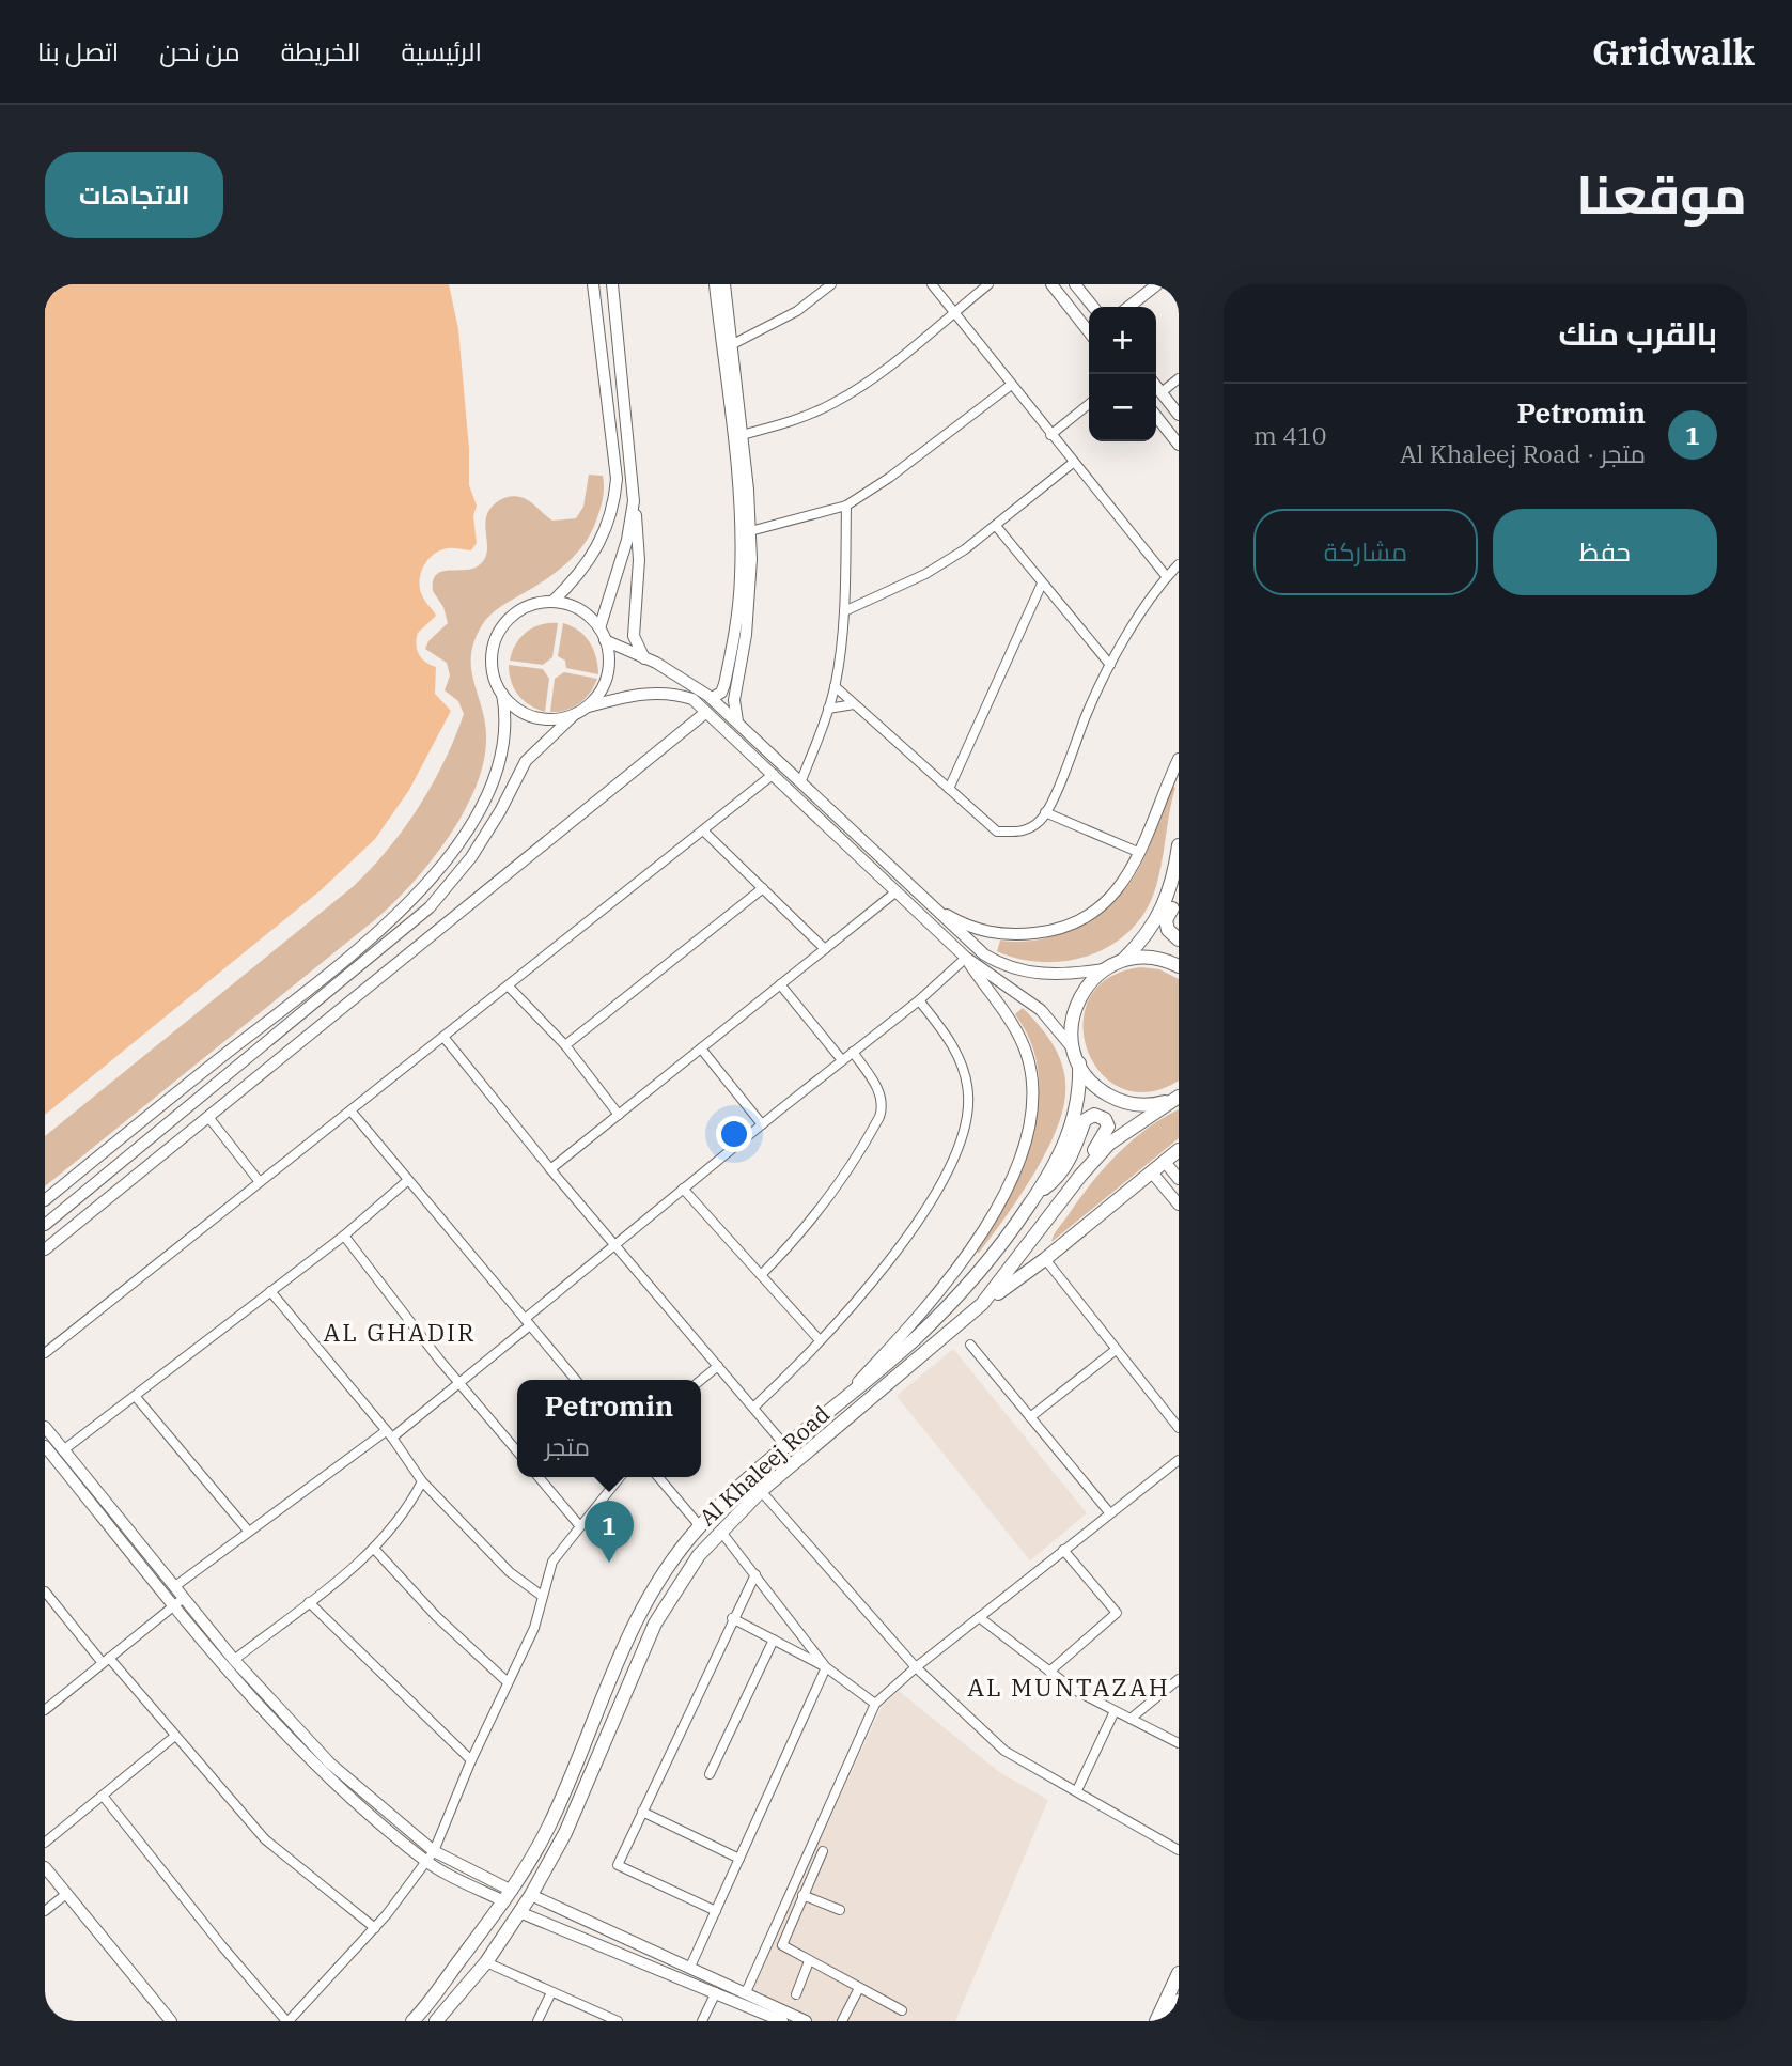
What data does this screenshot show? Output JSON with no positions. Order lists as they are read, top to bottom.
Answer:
{
  "streets": {
    "main road": ["Al Khaleej Road"]
  },
  "districts": ["AL GHADIR", "AL MUNTAZAH"],
  "page": {
    "header": "Gridwalk",
    "nav": [
      "الرئيسية",
      "الخريطة",
      "من نحن",
      "اتصل بنا"
    ],
    "title": "موقعنا",
    "buttons": [
      "الاتجاهات",
      ["حفظ", "مشاركة"]
    ],
    "heading": "بالقرب منك",
    "map_buttons": ["+", "−"],
    "list": [
      {
        "mark": "1",
        "name": "Petromin",
        "note": "متجر · Al Khaleej Road",
        "value": "410 m"
      }
    ],
    "popup": ["Petromin", "متجر"],
    "pins": "1"
  }
}
